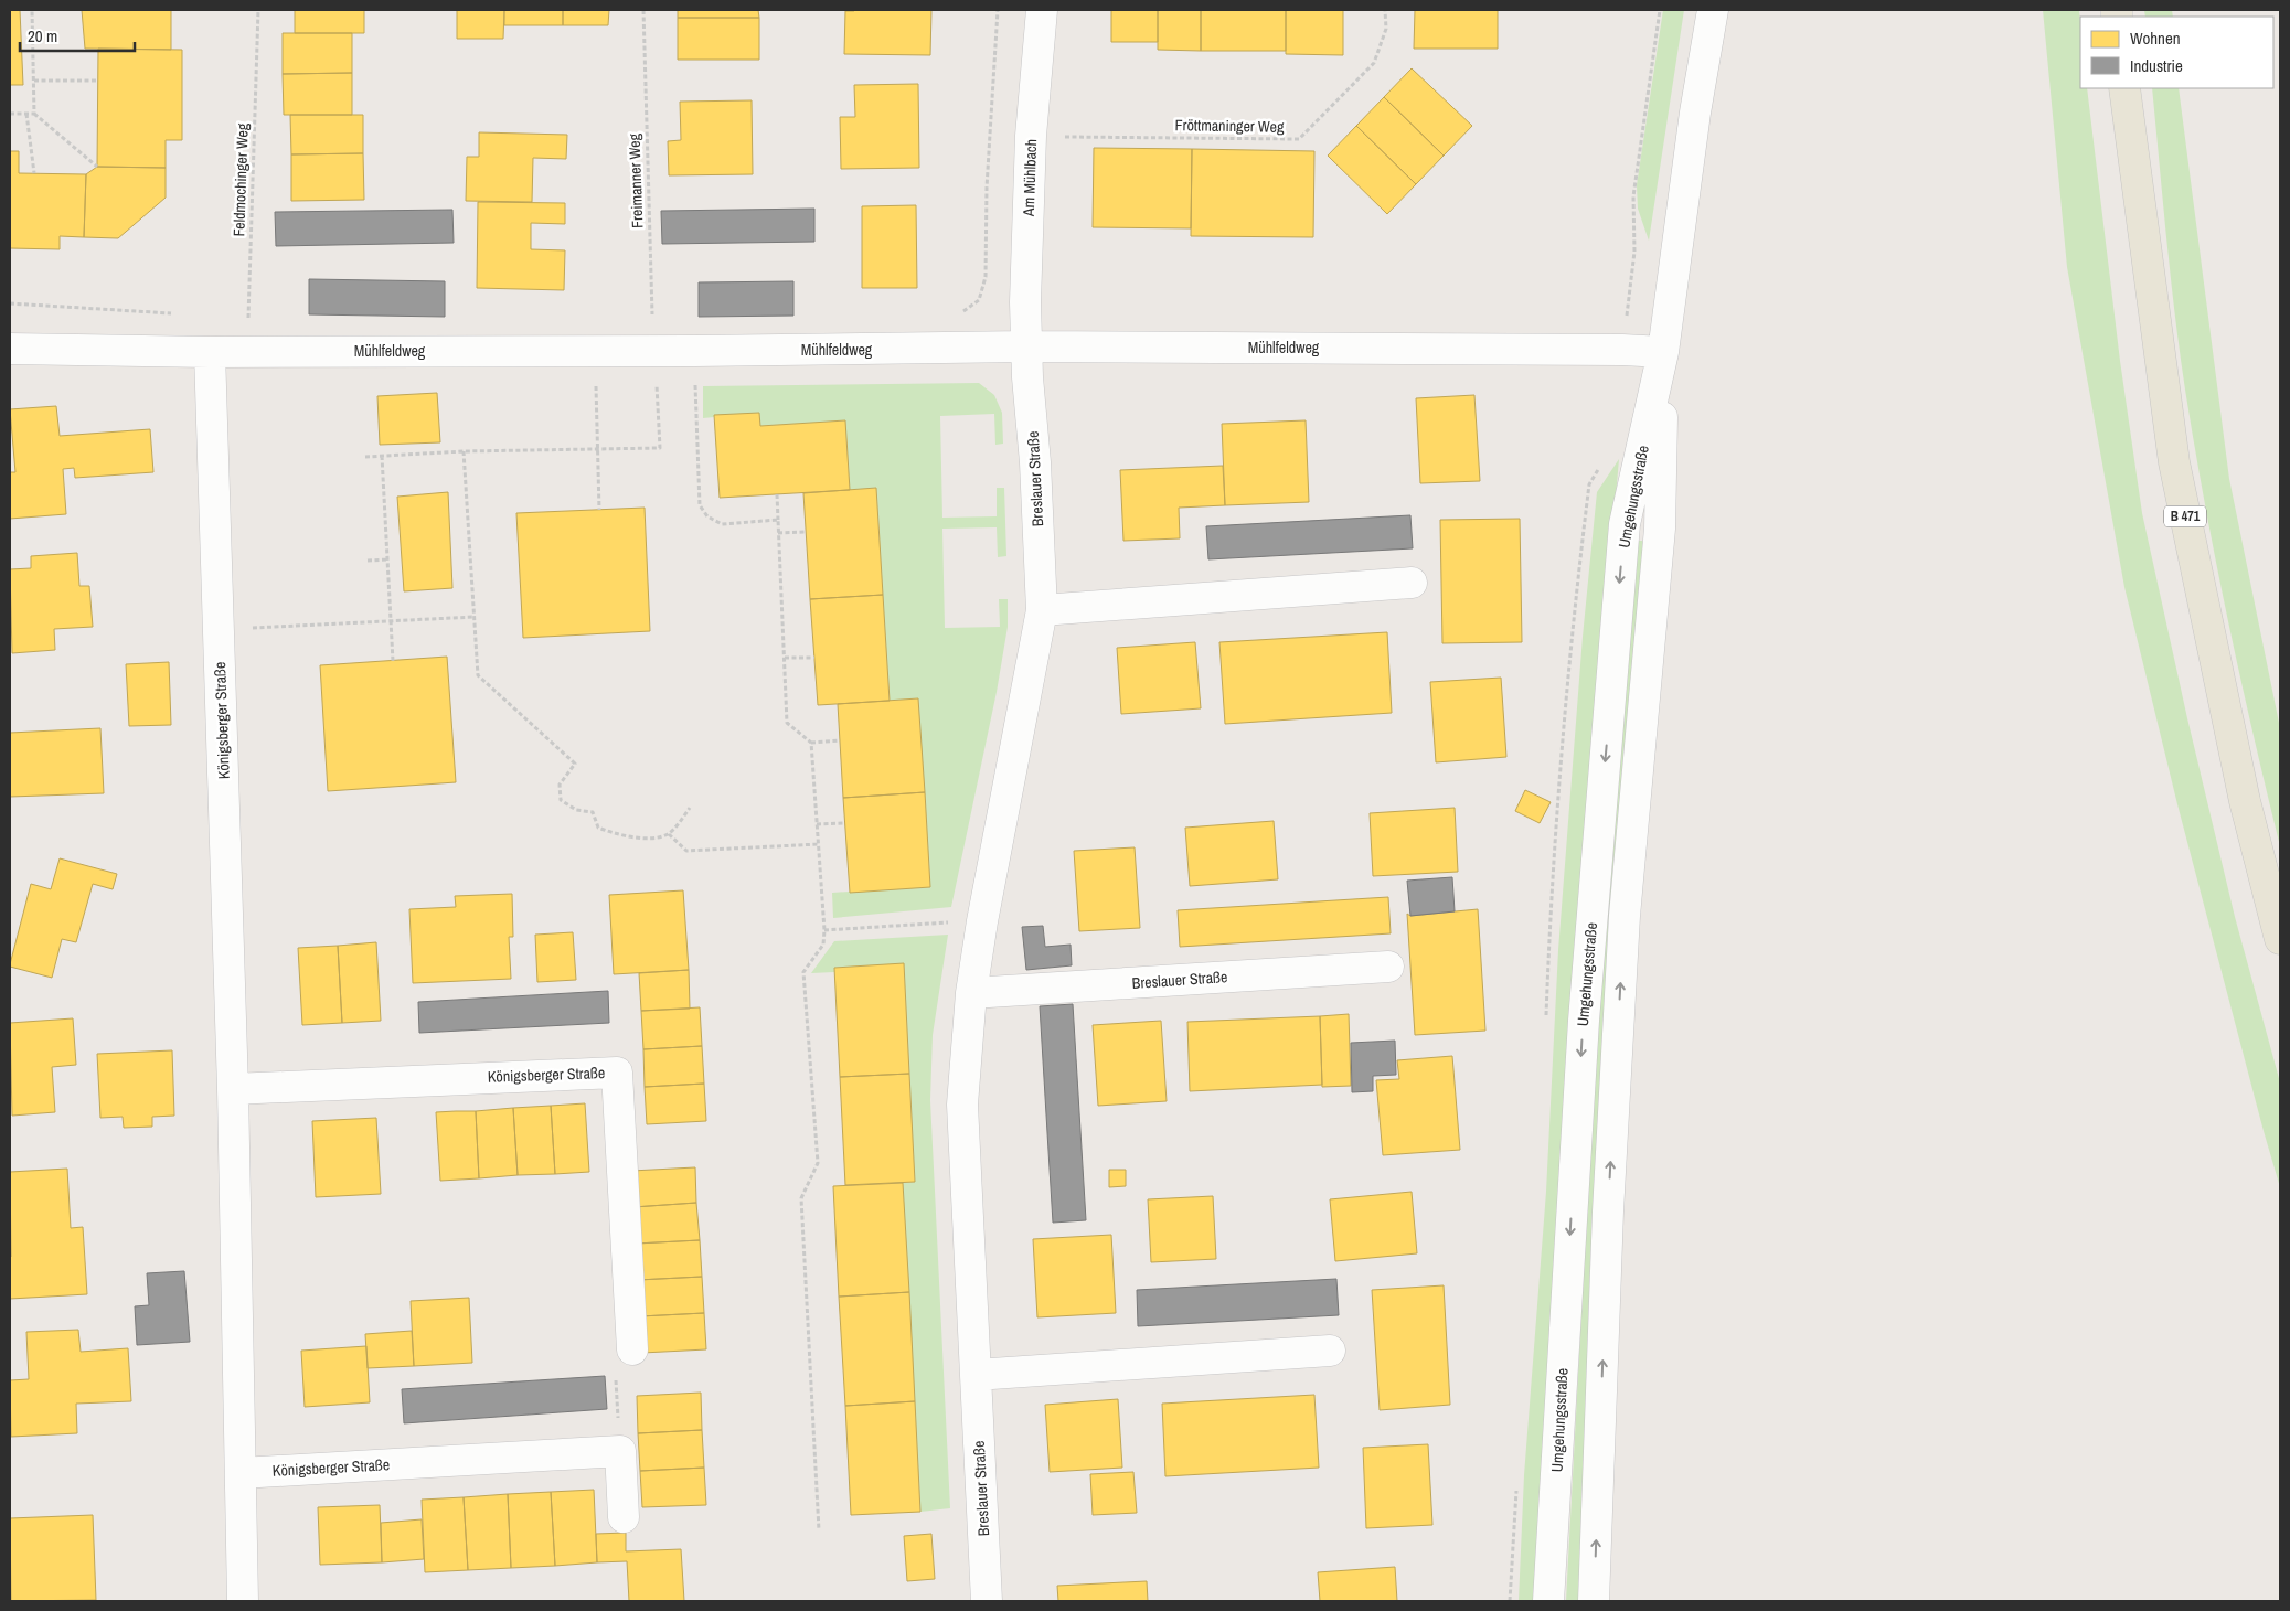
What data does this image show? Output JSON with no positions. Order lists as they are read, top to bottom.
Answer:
{
  "streets": {
    "main road": ["B 471"],
    "street": [
      "Am Mühlbach",
      "Mühlfeldweg",
      "Breslauer Straße",
      "Umgehungsstraße",
      "Königsberger Straße"
    ],
    "path": ["Fröttmaninger Weg", "Feldmochinger Weg", "Freimanner Weg"]
  },
  "crossings": [
    ["Fröttmaninger Weg", "Am Mühlbach"],
    ["Am Mühlbach", "Mühlfeldweg"],
    ["Am Mühlbach", "Breslauer Straße"],
    ["Feldmochinger Weg", "Mühlfeldweg"],
    ["Freimanner Weg", "Mühlfeldweg"],
    ["Mühlfeldweg", "Breslauer Straße"],
    ["Mühlfeldweg", "Umgehungsstraße"],
    ["Mühlfeldweg", "Königsberger Straße"]
  ],
  "legend": ["Wohnen", "Industrie"],
  "scale_bar": "20 m"
}
